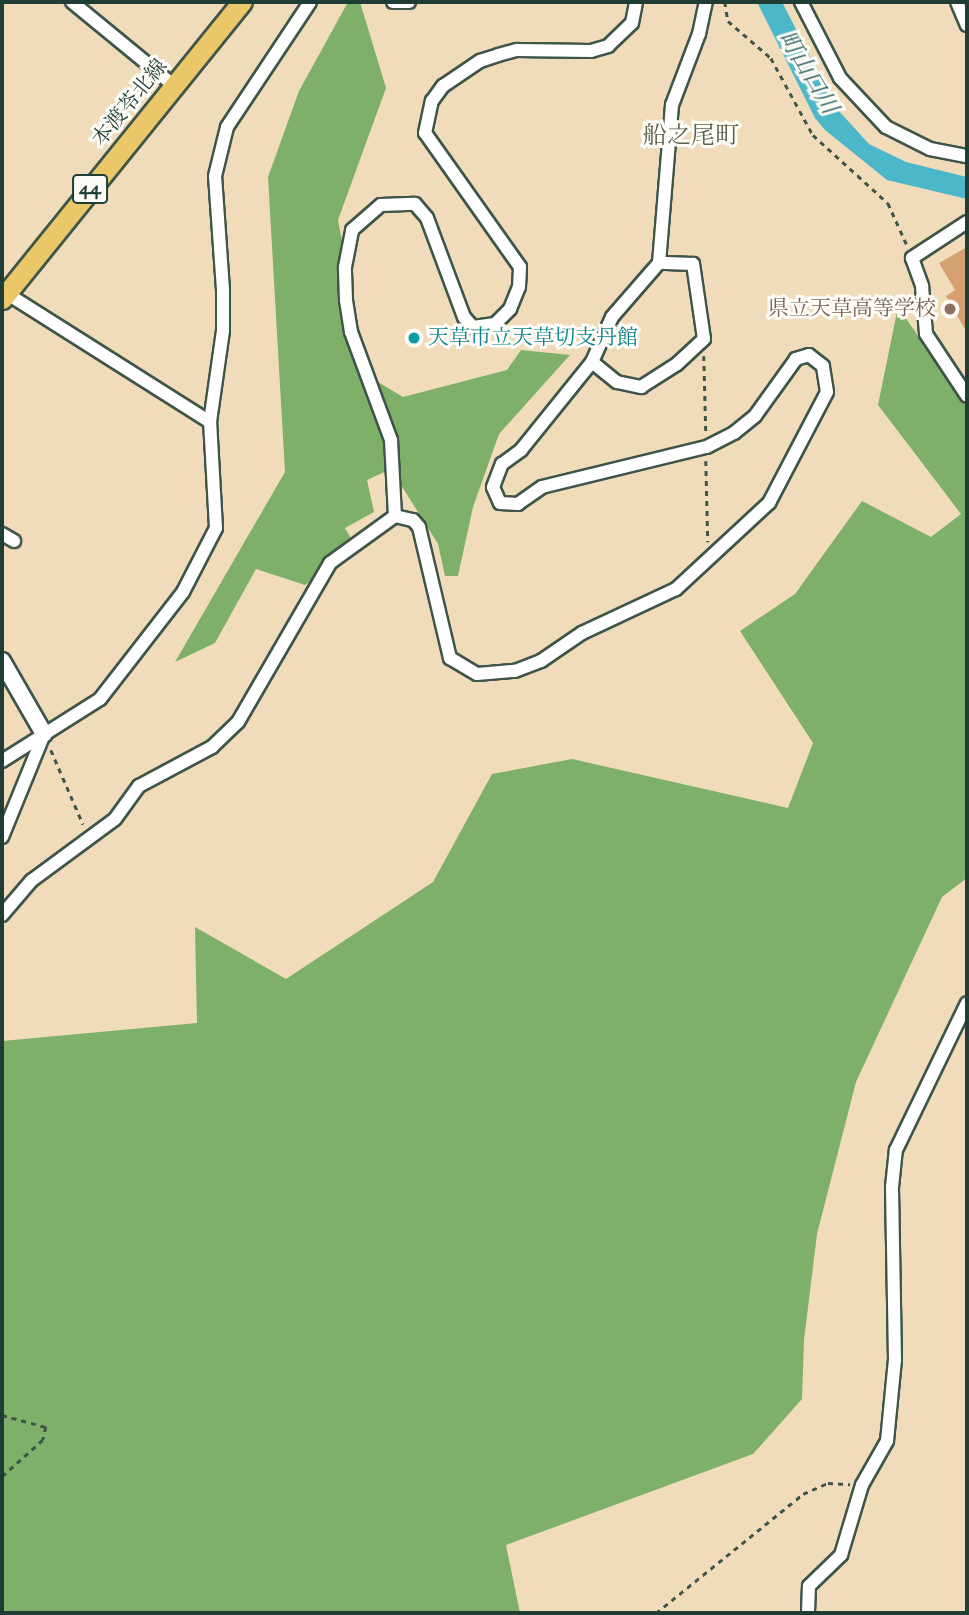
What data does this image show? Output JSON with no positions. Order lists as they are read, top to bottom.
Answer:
{
  "streets": {
    "main road": ["本渡苓北線", "44"]
  },
  "districts": ["船之尾町"],
  "water": ["町山口川"],
  "places": ["県立天草高等学校", "天草市立天草切支丹館"]
}
